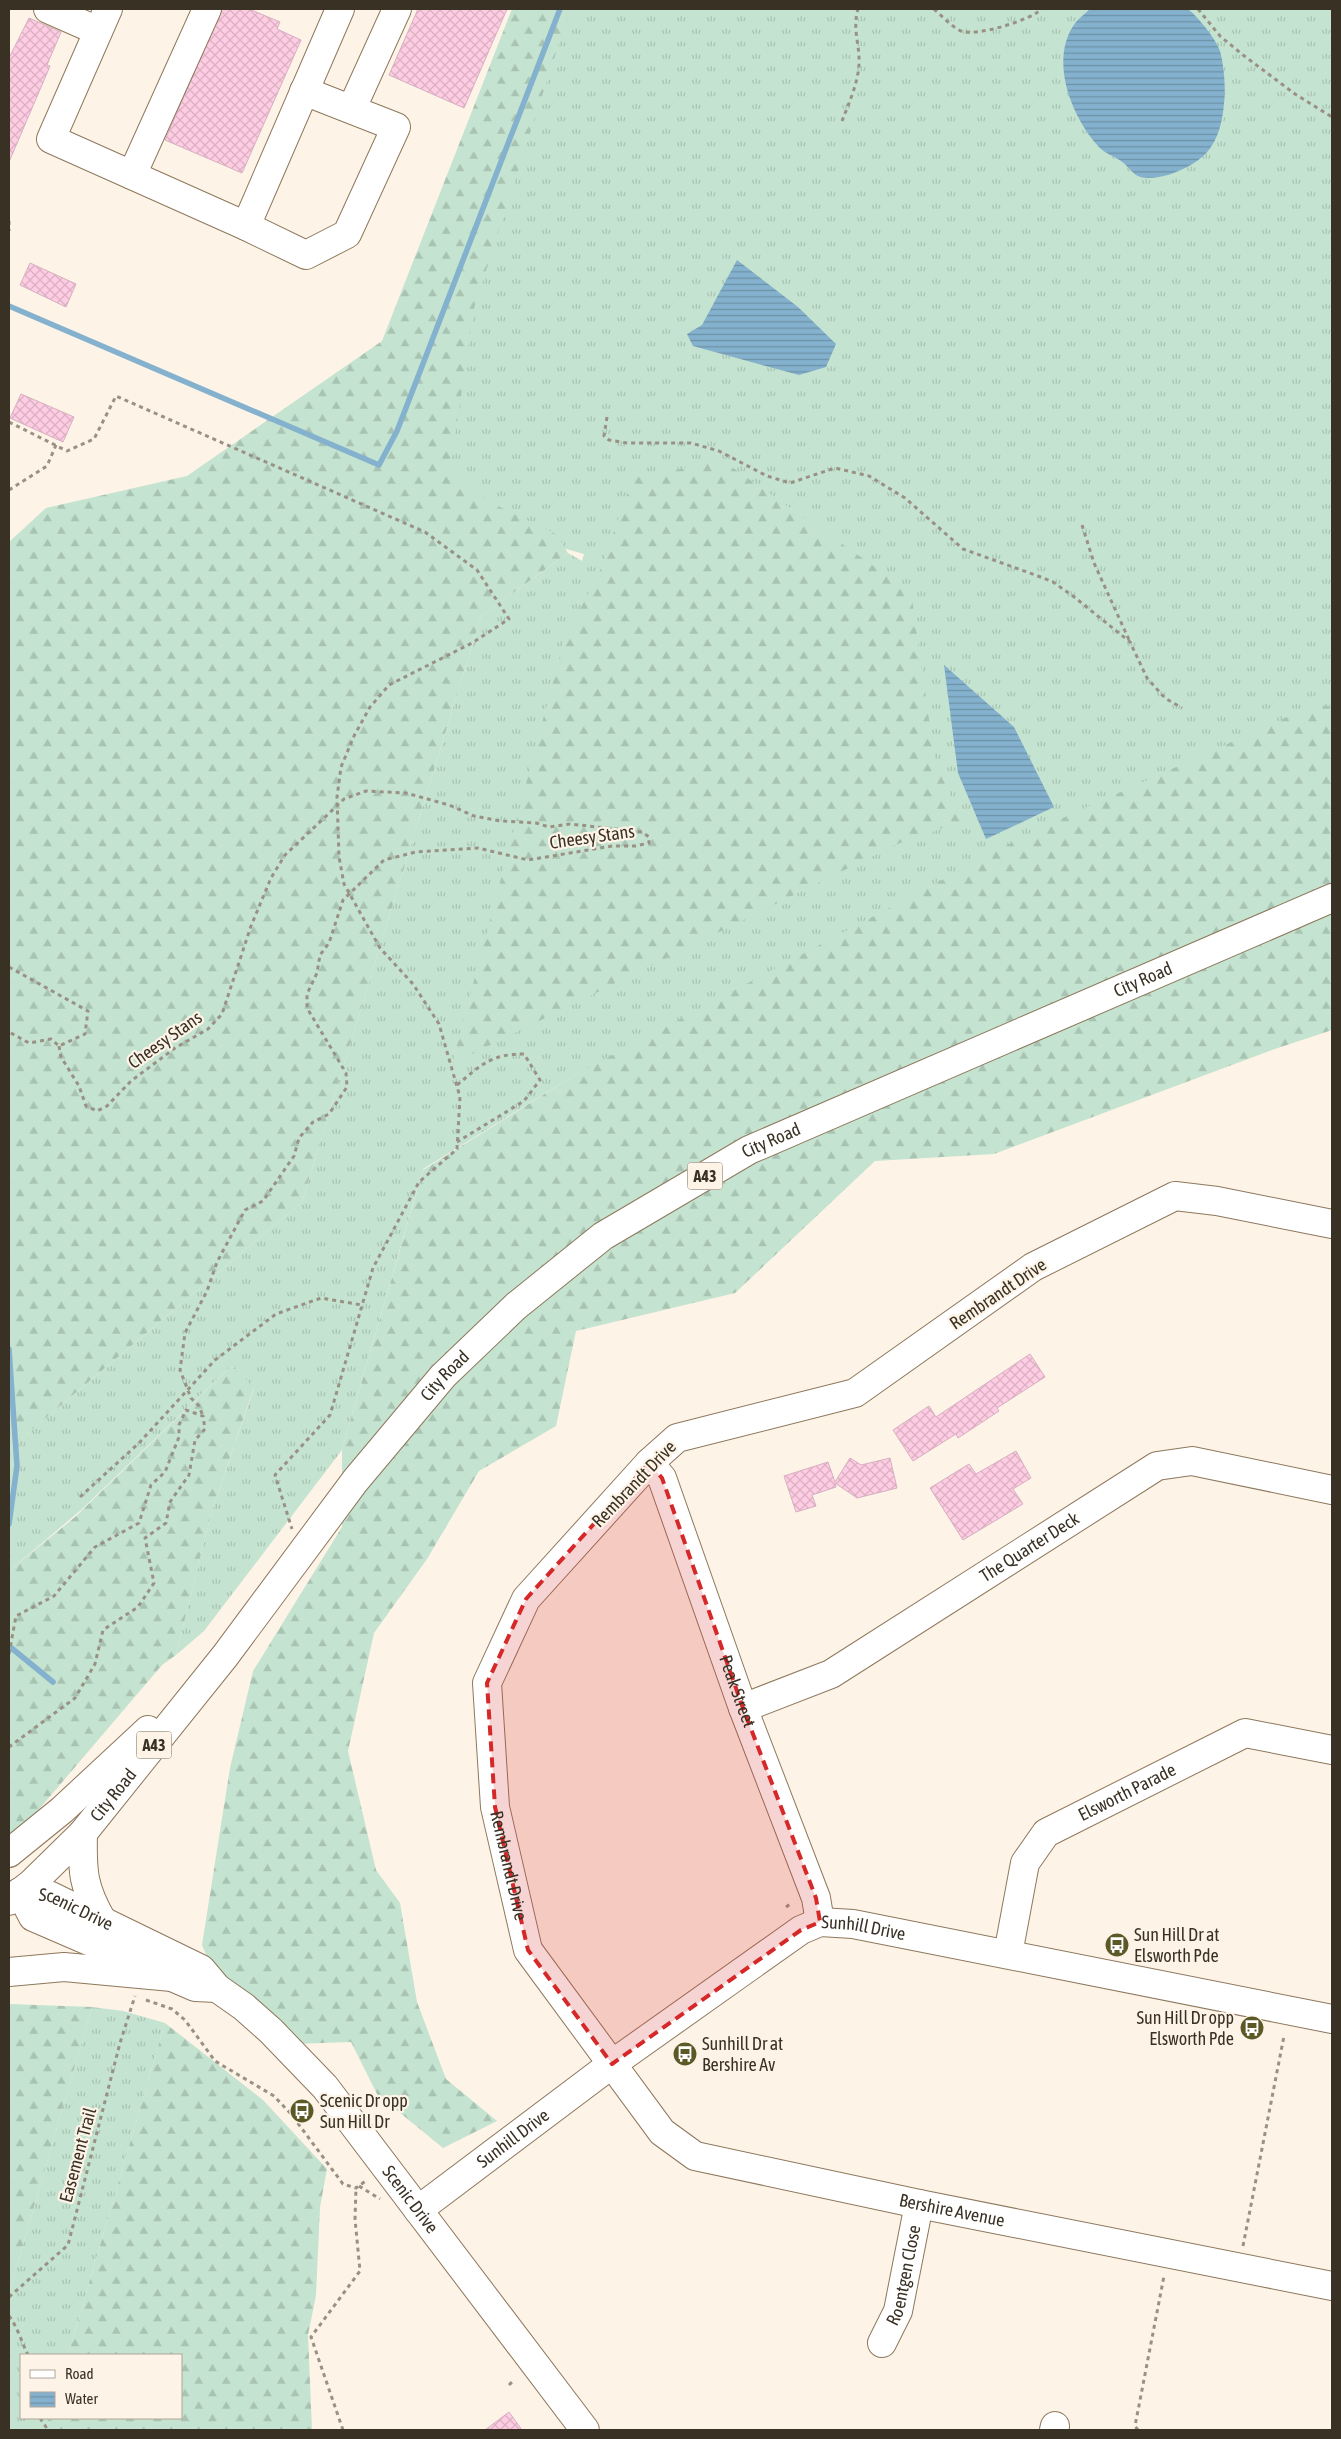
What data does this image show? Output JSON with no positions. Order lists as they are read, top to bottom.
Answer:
{
  "streets": {
    "main road": [
      "City Road",
      "A43",
      "Rembrandt Drive",
      "The Quarter Deck",
      "Peak Street",
      "Elsworth Parade",
      "Scenic Drive",
      "Sunhill Drive",
      "Bershire Avenue",
      "Roentgen Close"
    ],
    "path": ["Cheesy Stans", "Easement Trail"]
  },
  "crossings": [
    ["City Road", "Scenic Drive"],
    ["Rembrandt Drive", "Peak Street"],
    ["Rembrandt Drive", "Sunhill Drive"],
    ["Rembrandt Drive", "Bershire Avenue"],
    ["The Quarter Deck", "Peak Street"],
    ["Peak Street", "Sunhill Drive"],
    ["Elsworth Parade", "Sunhill Drive"],
    ["Scenic Drive", "Sunhill Drive"],
    ["Sunhill Drive", "Bershire Avenue"],
    ["Bershire Avenue", "Roentgen Close"]
  ],
  "places": {
    "bus stop": [
      "Sun Hill Dr at Elsworth Pde",
      "Sun Hill Dr opp Elsworth Pde",
      "Sunhill Dr at Bershire Av",
      "Scenic Dr opp Sun Hill Dr"
    ]
  },
  "legend": ["Road", "Water"]
}
